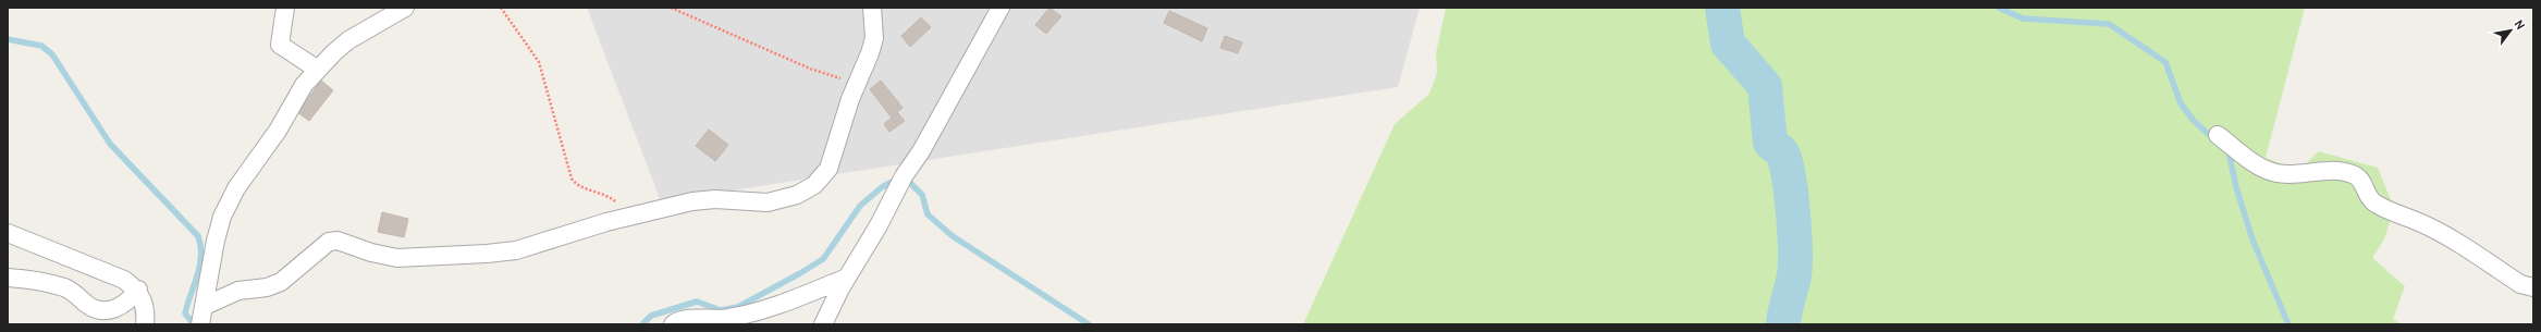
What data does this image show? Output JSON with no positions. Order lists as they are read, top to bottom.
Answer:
{
  "north": "top right"
}
